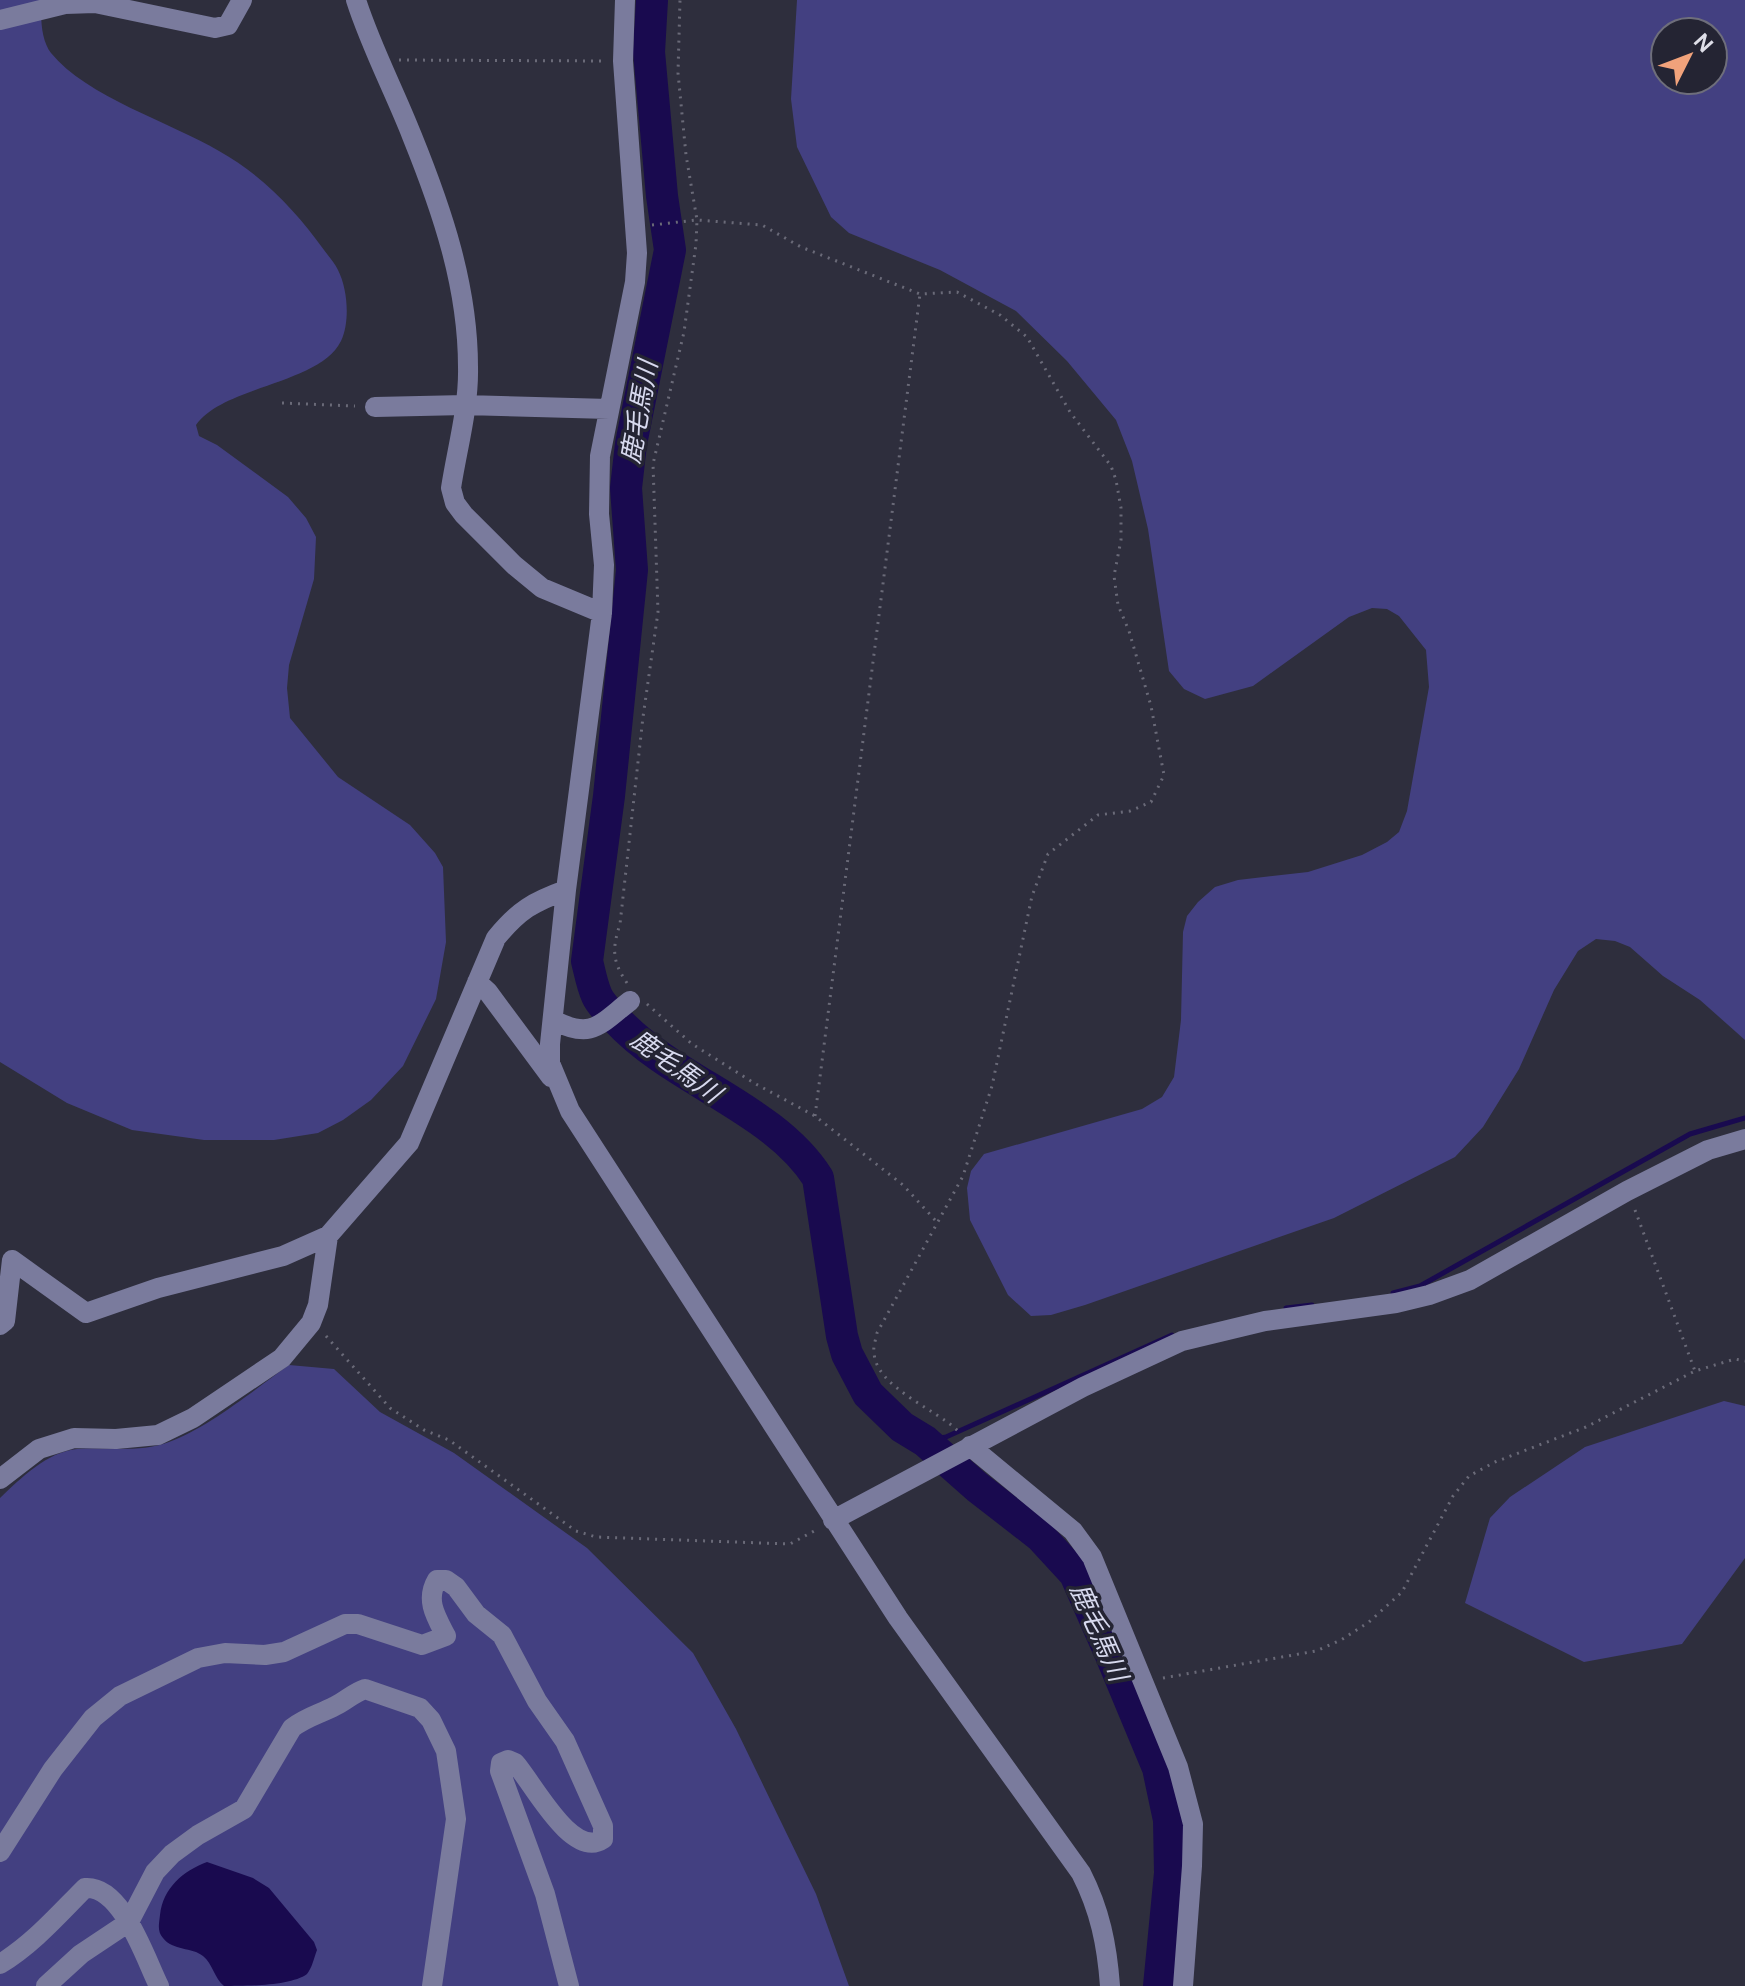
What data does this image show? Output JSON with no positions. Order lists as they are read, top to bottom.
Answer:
{
  "water": ["鹿毛馬川"],
  "north": "top right"
}
